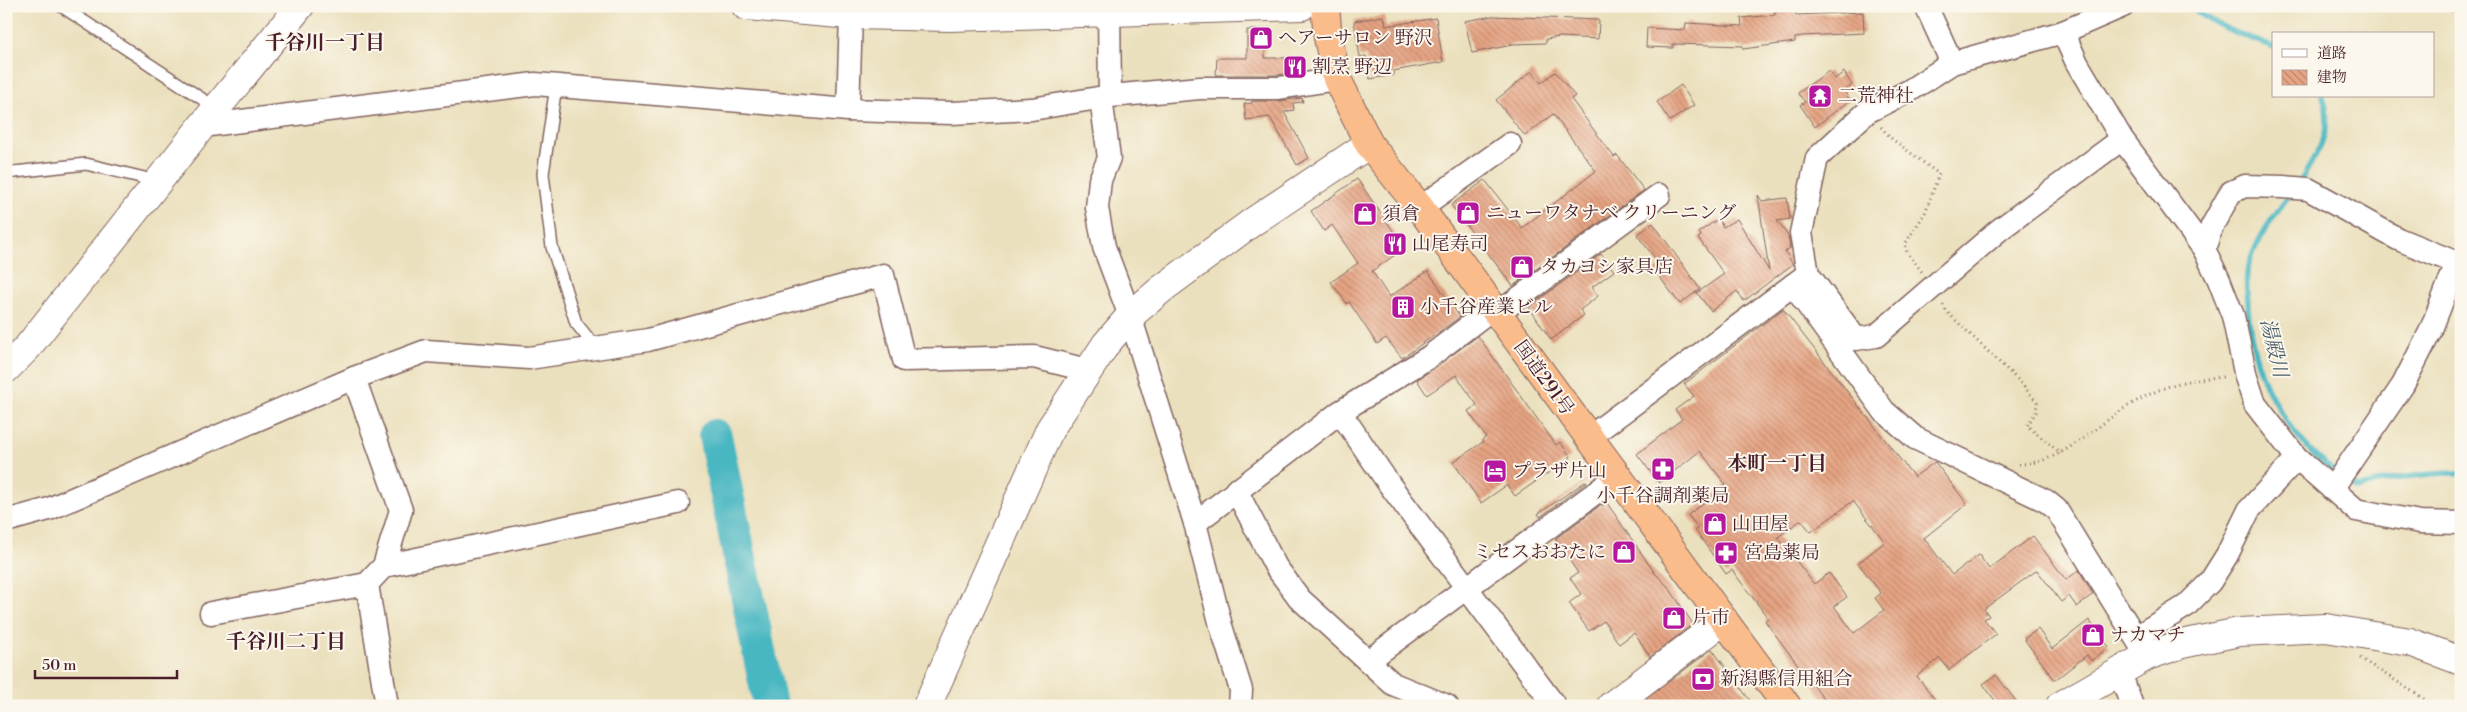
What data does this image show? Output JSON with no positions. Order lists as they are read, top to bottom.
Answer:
{
  "streets": {
    "highway": ["国道291号"]
  },
  "districts": ["千谷川一丁目", "本町一丁目", "千谷川二丁目"],
  "water": ["湯殿川"],
  "places": {
    "shop": [
      "ヘアーサロン 野沢",
      "ニューワタナベ クリーニング",
      "須倉",
      "タカヨシ家具店",
      "山田屋",
      "ミセスおおたに",
      "片市",
      "ナカマチ"
    ],
    "restaurant": ["割烹 野辺", "山尾寿司"],
    "temple": ["二荒神社"],
    "building": ["小千谷産業ビル"],
    "pharmacy": ["小千谷調剤薬局", "宮島薬局"],
    "hotel": ["プラザ片山"],
    "bank": ["新潟縣信用組合"]
  },
  "legend": ["道路", "建物"],
  "scale_bar": "50 m"
}
